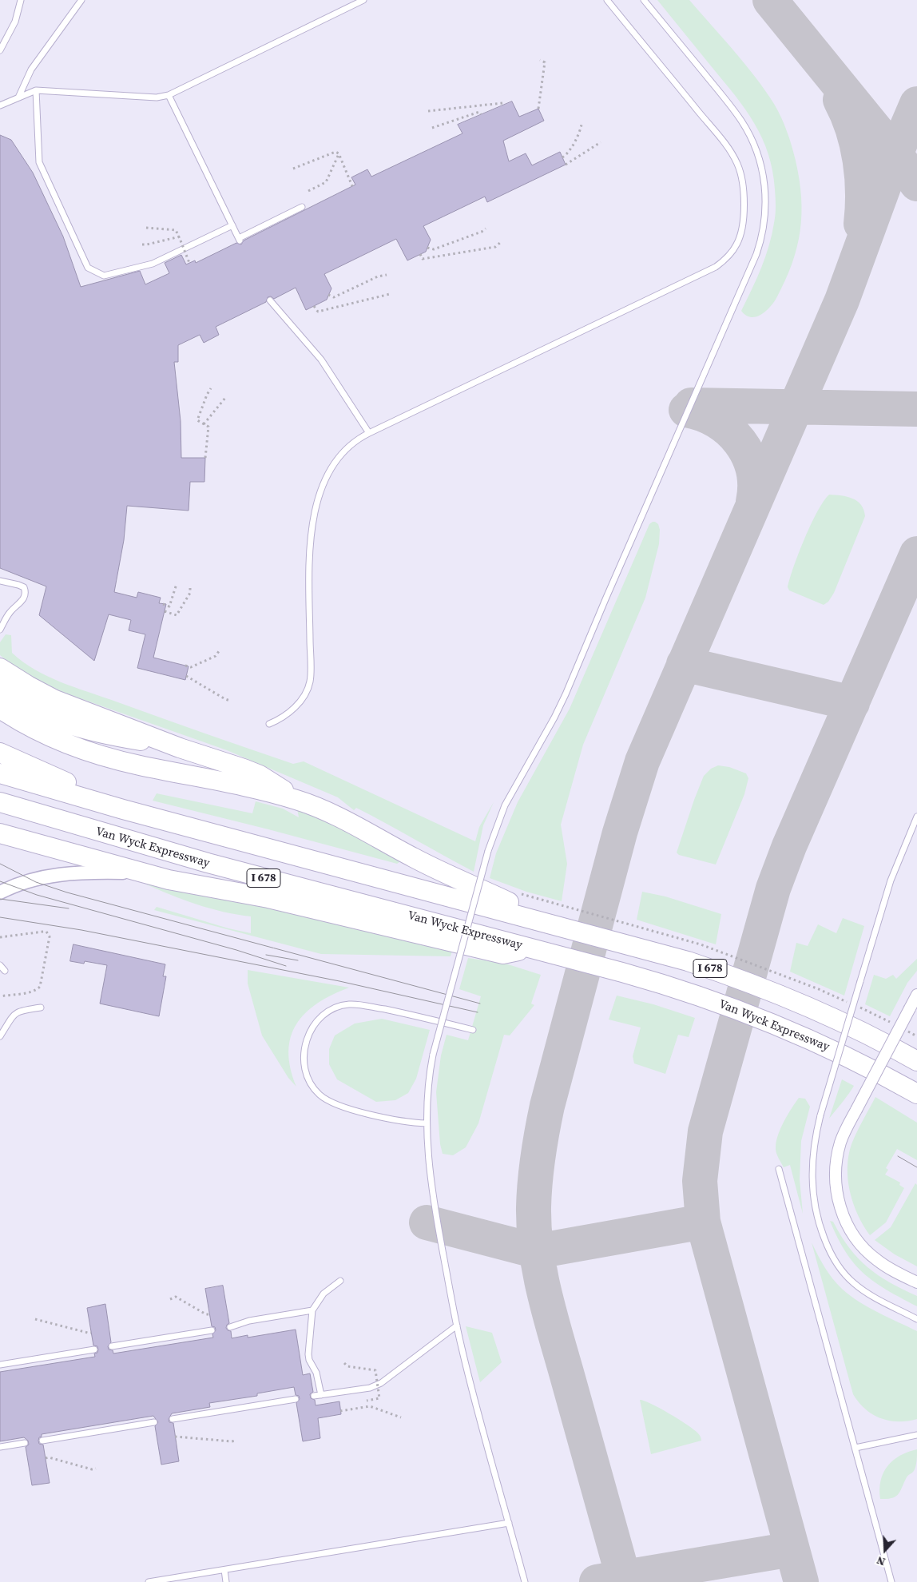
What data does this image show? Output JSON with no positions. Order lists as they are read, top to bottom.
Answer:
{
  "streets": {
    "highway": ["Van Wyck Expressway", "I 678"]
  },
  "north": "bottom"
}
